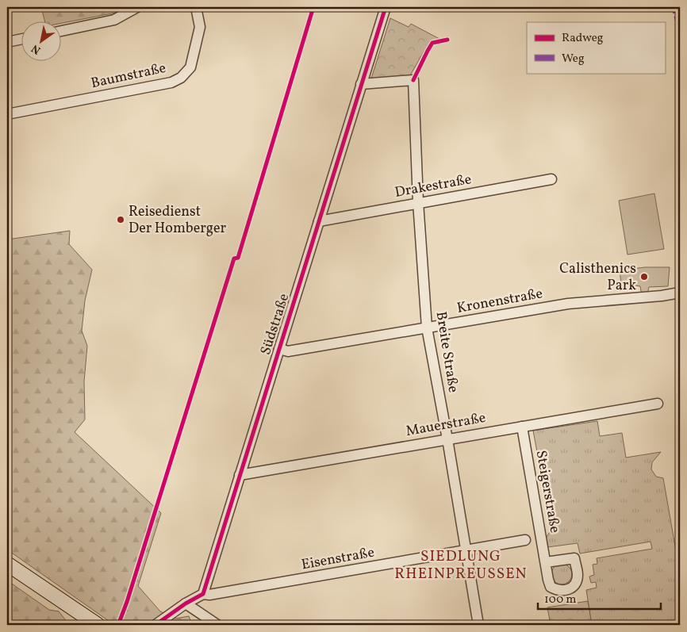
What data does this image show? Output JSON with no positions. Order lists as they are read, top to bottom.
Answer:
{
  "streets": {
    "street": [
      "Baumstraße",
      "Drakestraße",
      "Kronenstraße",
      "Südstraße",
      "Breite Straße",
      "Mauerstraße",
      "Steigerstraße",
      "Eisenstraße"
    ]
  },
  "crossings": [
    ["Drakestraße", "Südstraße"],
    ["Drakestraße", "Breite Straße"],
    ["Kronenstraße", "Südstraße"],
    ["Kronenstraße", "Breite Straße"],
    ["Südstraße", "Breite Straße"],
    ["Südstraße", "Mauerstraße"],
    ["Südstraße", "Eisenstraße"],
    ["Breite Straße", "Mauerstraße"],
    ["Breite Straße", "Eisenstraße"],
    ["Mauerstraße", "Steigerstraße"]
  ],
  "districts": ["SIEDLUNG RHEINPREUSSEN"],
  "places": ["Reisedienst Der Homberger", "Calisthenics Park"],
  "legend": ["Radweg", "Weg"],
  "scale_bar": "100 m",
  "north": "bottom left"
}
